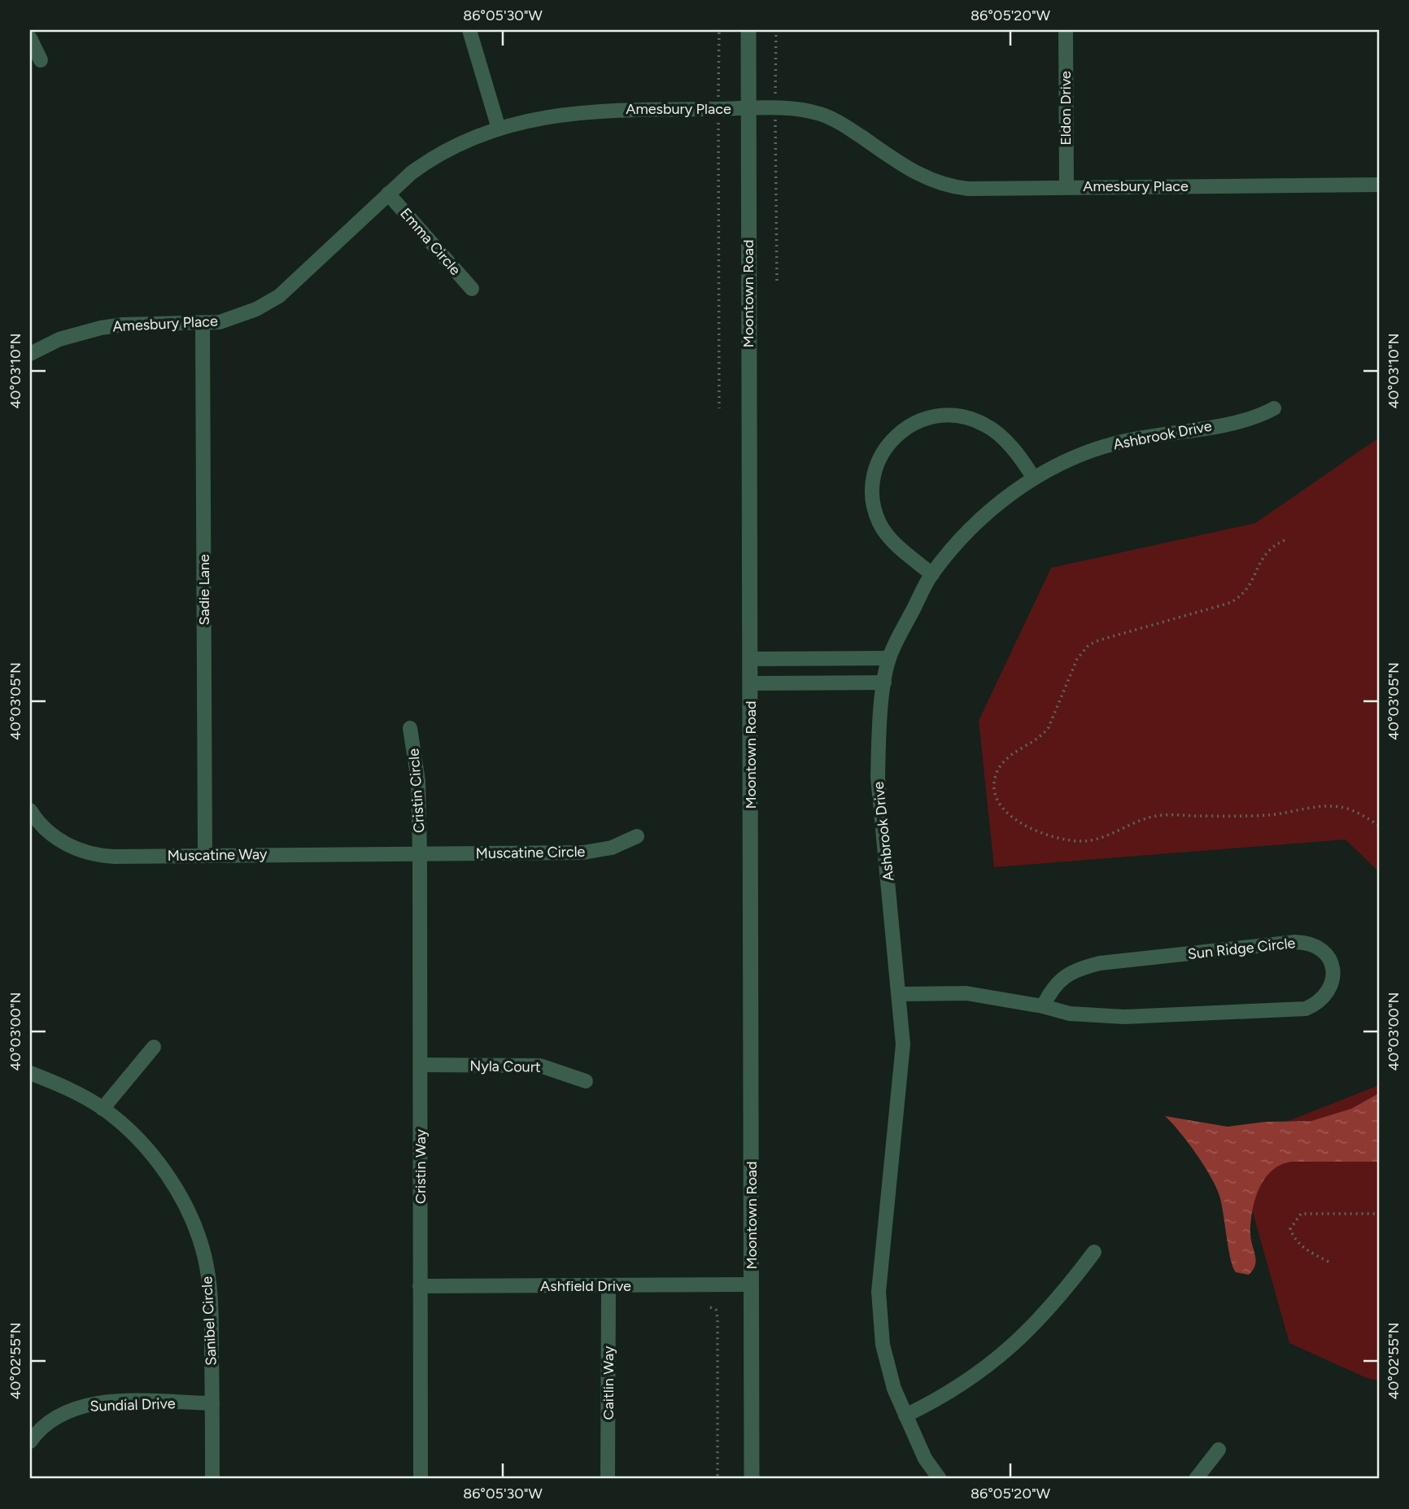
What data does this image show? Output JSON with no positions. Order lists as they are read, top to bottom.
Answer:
{
  "streets": {
    "street": [
      "Eldon Drive",
      "Amesbury Place",
      "Emma Circle",
      "Moontown Road",
      "Ashbrook Drive",
      "Sadie Lane",
      "Cristin Circle",
      "Muscatine Circle",
      "Muscatine Way",
      "Sun Ridge Circle",
      "Nyla Court",
      "Cristin Way",
      "Ashfield Drive",
      "Sanibel Circle",
      "Caitlin Way",
      "Sundial Drive"
    ]
  },
  "crossings": [
    ["Eldon Drive", "Amesbury Place"],
    ["Amesbury Place", "Emma Circle"],
    ["Amesbury Place", "Moontown Road"],
    ["Amesbury Place", "Sadie Lane"],
    ["Moontown Road", "Ashfield Drive"],
    ["Ashbrook Drive", "Sun Ridge Circle"],
    ["Sadie Lane", "Muscatine Way"],
    ["Cristin Circle", "Muscatine Circle"],
    ["Cristin Circle", "Muscatine Way"],
    ["Cristin Circle", "Cristin Way"],
    ["Muscatine Circle", "Muscatine Way"],
    ["Muscatine Circle", "Cristin Way"],
    ["Muscatine Way", "Cristin Way"],
    ["Nyla Court", "Cristin Way"],
    ["Cristin Way", "Ashfield Drive"],
    ["Ashfield Drive", "Caitlin Way"],
    ["Sanibel Circle", "Sundial Drive"]
  ],
  "coordinates": [
    "86°05'30\"W",
    "86°05'20\"W",
    "40°03'10\"N",
    "40°03'05\"N",
    "40°03'00\"N",
    "40°02'55\"N"
  ]
}
